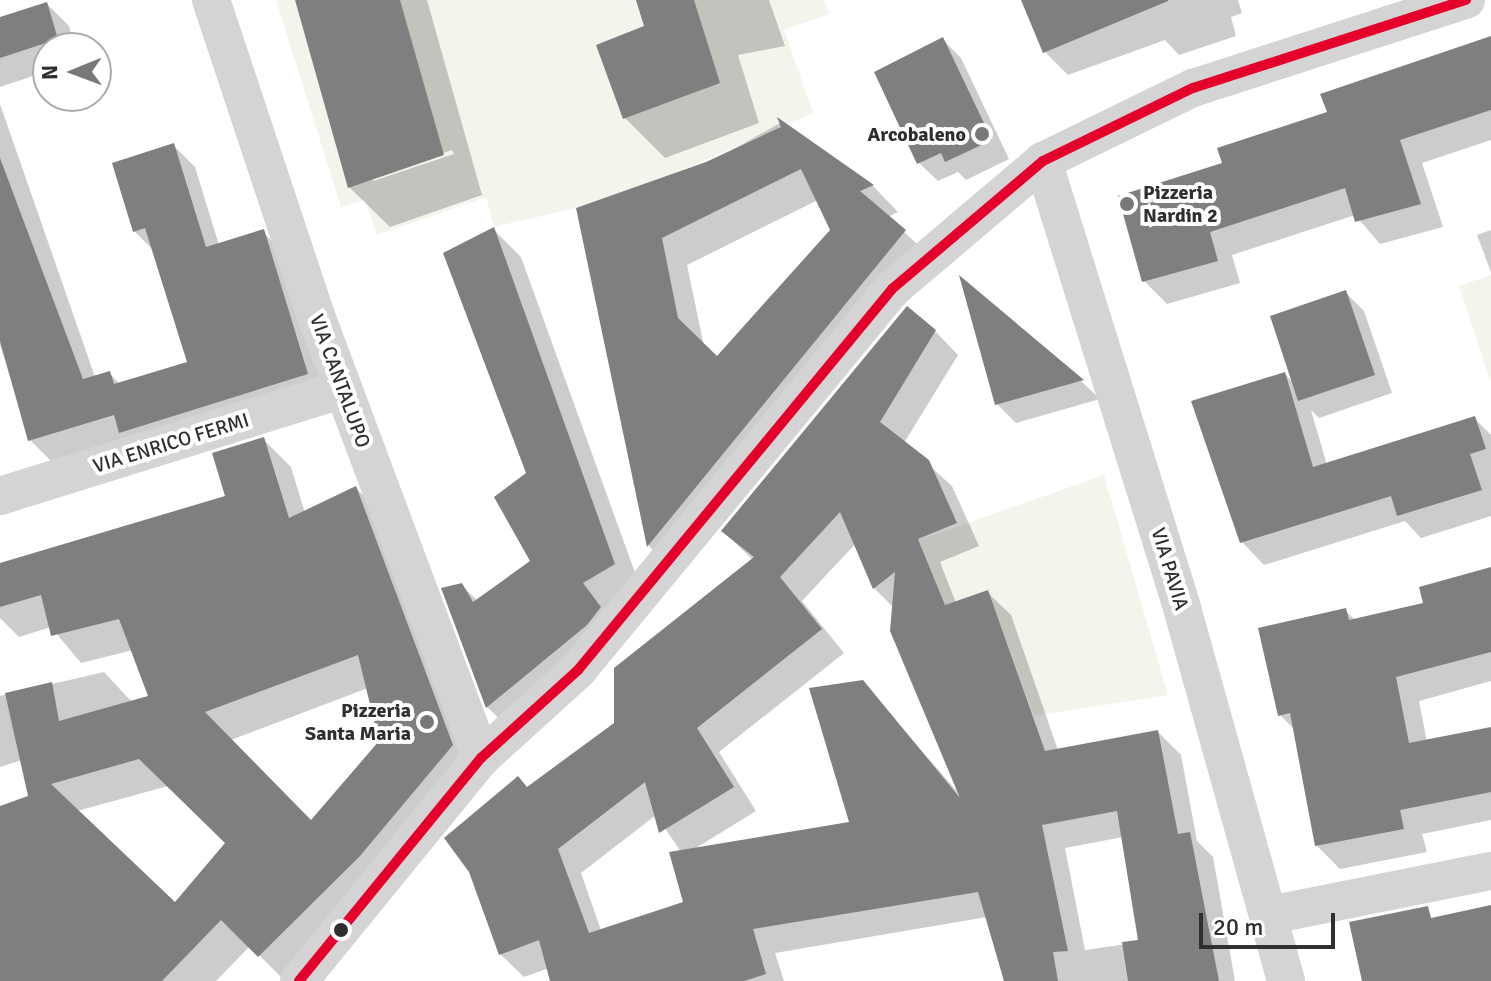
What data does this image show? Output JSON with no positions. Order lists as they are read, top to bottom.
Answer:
{
  "streets": {
    "street": ["VIA CANTALUPO", "VIA ENRICO FERMI", "VIA PAVIA"]
  },
  "crossings": [
    ["VIA CANTALUPO", "VIA ENRICO FERMI"]
  ],
  "places": ["Arcobaleno", "Pizzeria Nardin 2", "Pizzeria Santa Maria"],
  "scale_bar": "20 m",
  "north": "left"
}
